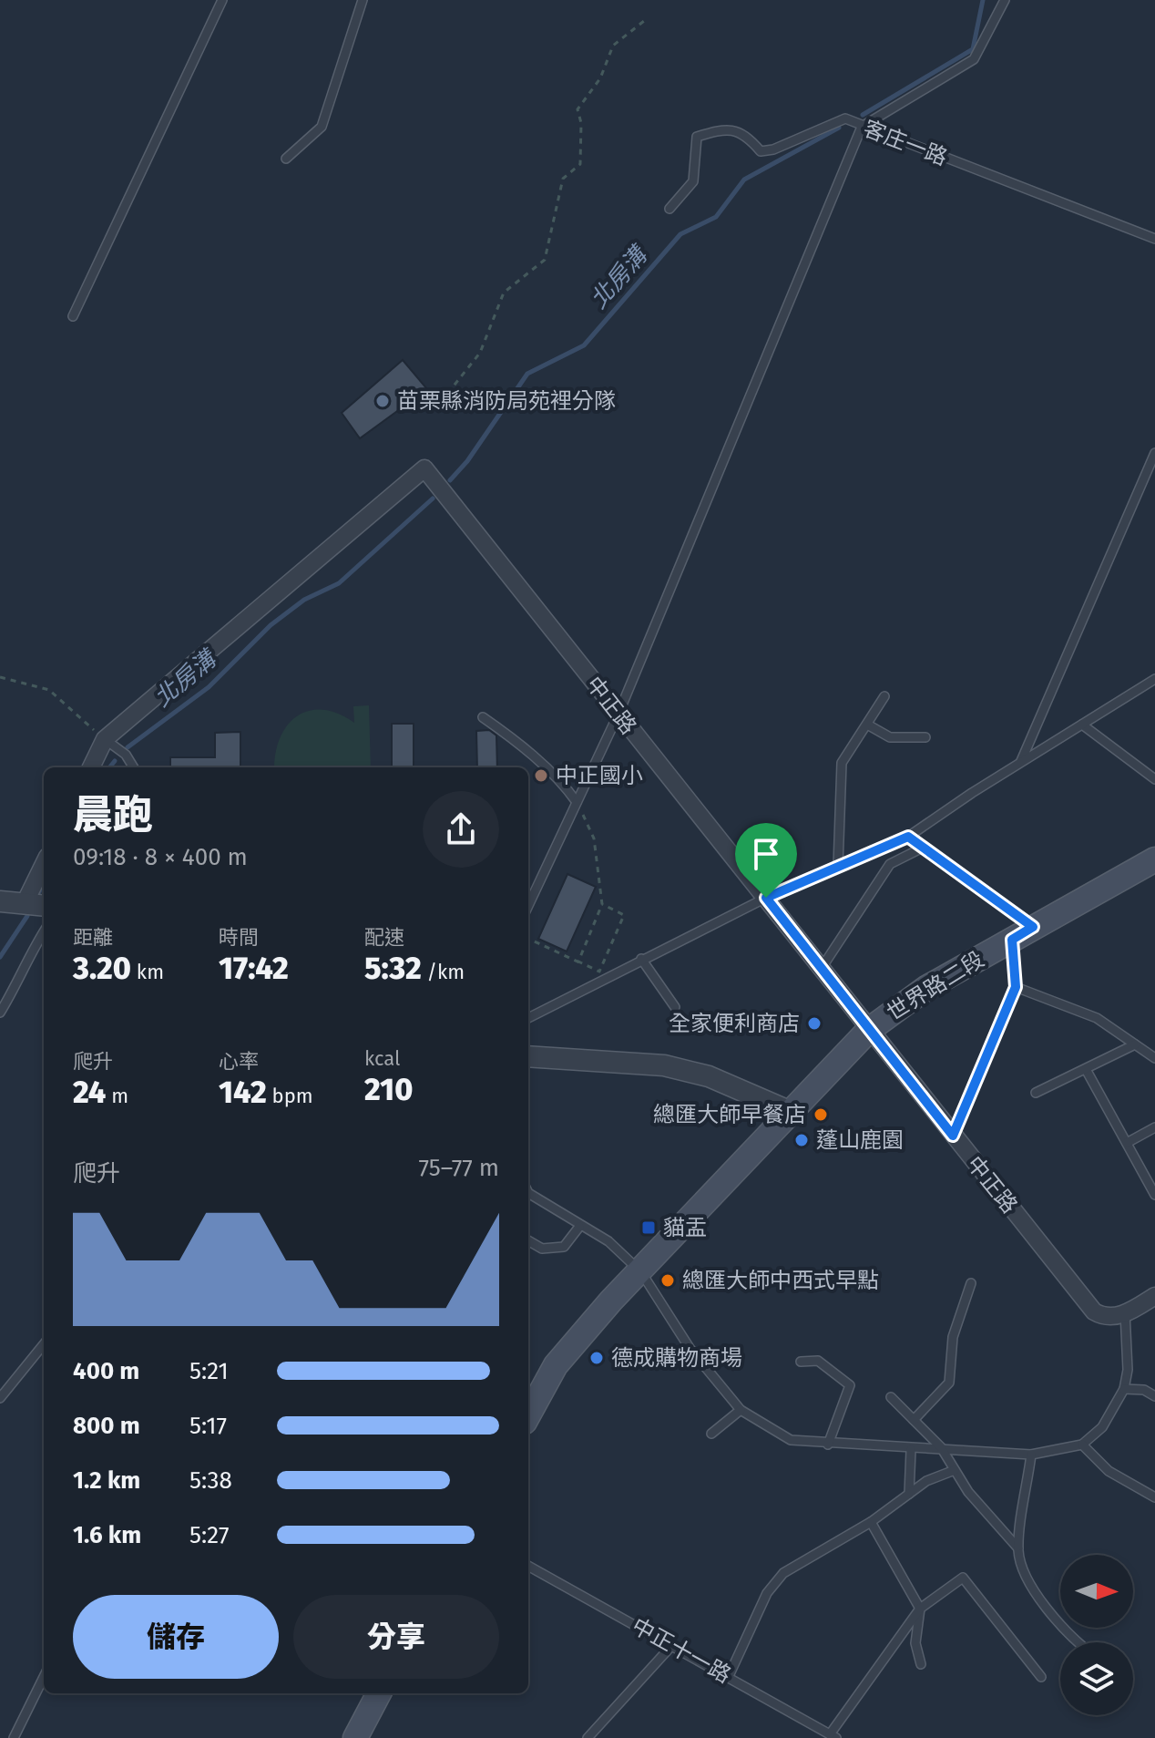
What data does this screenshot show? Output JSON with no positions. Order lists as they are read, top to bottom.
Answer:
{
  "streets": {
    "main road": ["世界路二段"],
    "street": ["中正路"],
    "lane": ["客庄一路", "中正十一路"]
  },
  "crossings": [
    ["中正路", "世界路二段"]
  ],
  "water": ["北房溝"],
  "places": {
    "other": [
      "苗栗縣消防局苑裡分隊",
      "中正國小",
      "全家便利商店",
      "總匯大師早餐店",
      "蓬山鹿園",
      "總匯大師中西式早點",
      "德成購物商場"
    ],
    "transit": ["貓盂"]
  },
  "north": "right",
  "page": {
    "heading": ["晨跑", "09:18 · 8 × 400 m"],
    "stats": [
      ["距離", "3.20 km"],
      ["時間", "17:42"],
      ["配速", "5:32 /km"],
      ["爬升", "24 m"],
      ["心率", "142 bpm"],
      ["kcal", "210"]
    ],
    "chart": ["爬升", "75–77 m"],
    "list": [
      {
        "name": "400 m",
        "note": "5:21"
      },
      {
        "name": "800 m",
        "note": "5:17"
      },
      {
        "name": "1.2 km",
        "note": "5:38"
      },
      {
        "name": "1.6 km",
        "note": "5:27"
      }
    ],
    "buttons": ["儲存", "分享"]
  }
}
